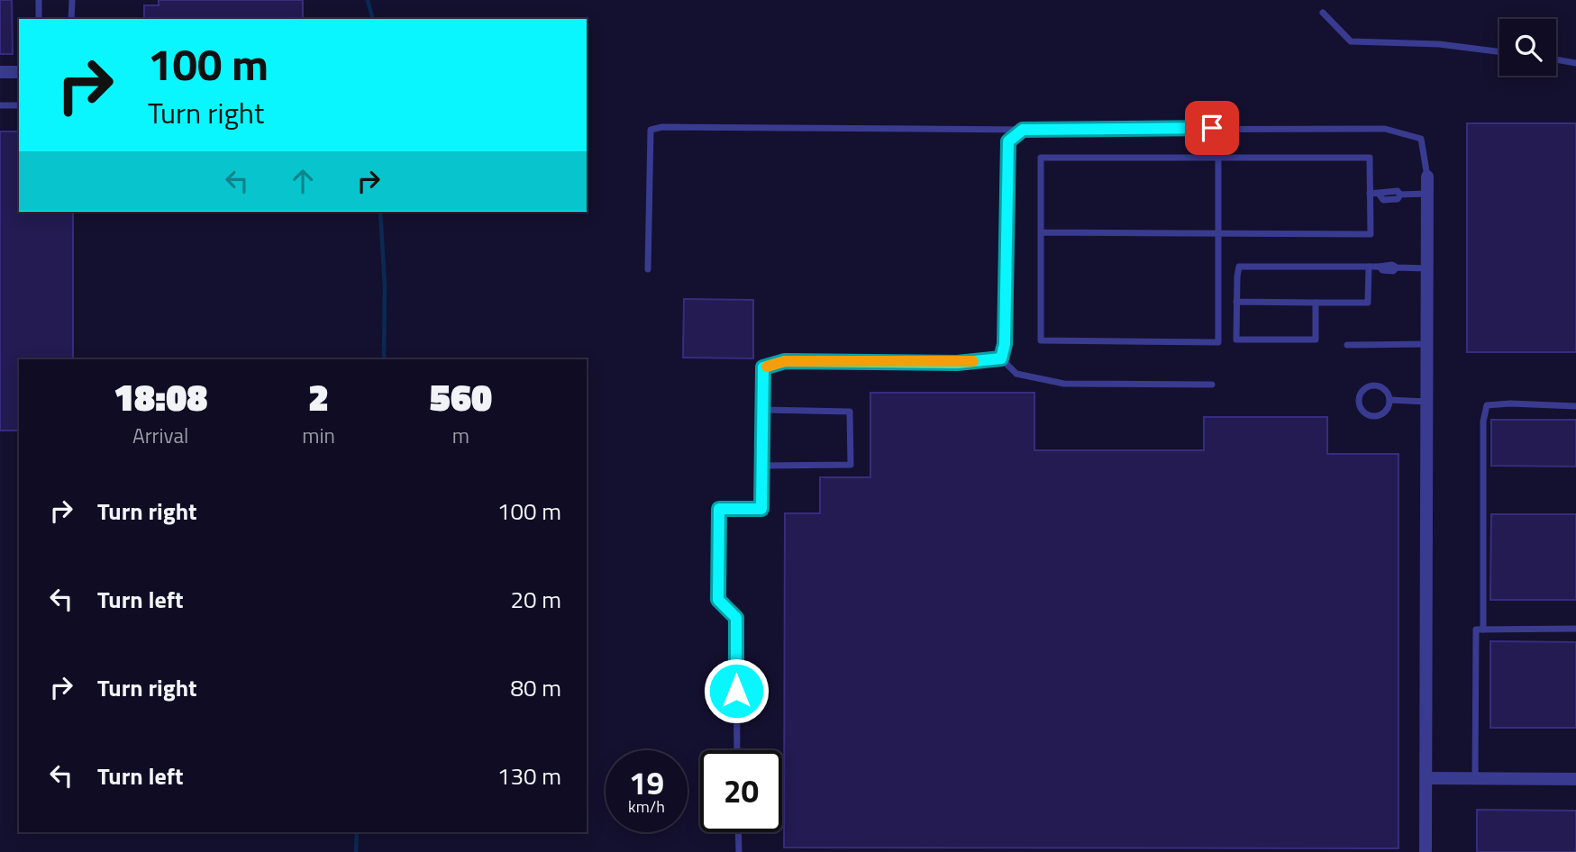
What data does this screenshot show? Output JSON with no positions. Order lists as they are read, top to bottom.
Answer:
{
  "page": {
    "turn": ["100 m", "Turn right"],
    "eta": [
      "18:08",
      "Arrival",
      "2",
      "min",
      "560",
      "m"
    ],
    "list": [
      {
        "name": "Turn right",
        "value": "100 m"
      },
      {
        "name": "Turn left",
        "value": "20 m"
      },
      {
        "name": "Turn right",
        "value": "80 m"
      },
      {
        "name": "Turn left",
        "value": "130 m"
      }
    ],
    "speed": "19 km/h",
    "limit": "20"
  }
}
